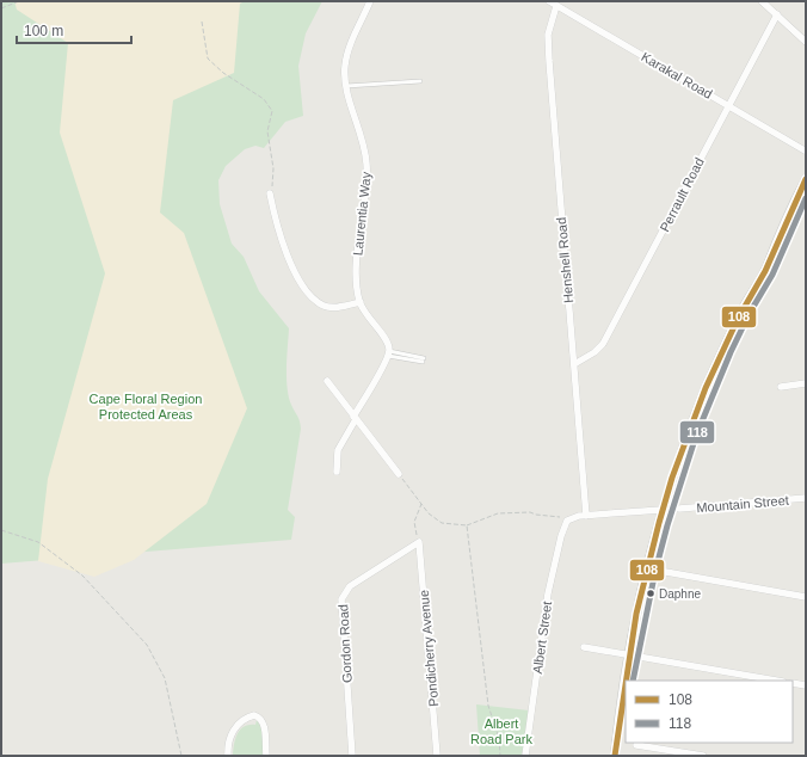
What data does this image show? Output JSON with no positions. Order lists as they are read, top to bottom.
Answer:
{
  "streets": {
    "street": [
      "Karakal Road",
      "Perrault Road",
      "Laurentia Way",
      "Henshell Road",
      "Mountain Street",
      "Albert Street",
      "Gordon Road",
      "Pondicherry Avenue"
    ]
  },
  "crossings": [
    ["Karakal Road", "Perrault Road"],
    ["Karakal Road", "Henshell Road"],
    ["Perrault Road", "Henshell Road"],
    ["Gordon Road", "Pondicherry Avenue"]
  ],
  "parks": ["Cape Floral Region Protected Areas", "Albert Road Park"],
  "places": ["Daphne"],
  "lines": ["transit line 108", "transit line 118"],
  "legend": ["108", "118"],
  "scale_bar": "100 m"
}
